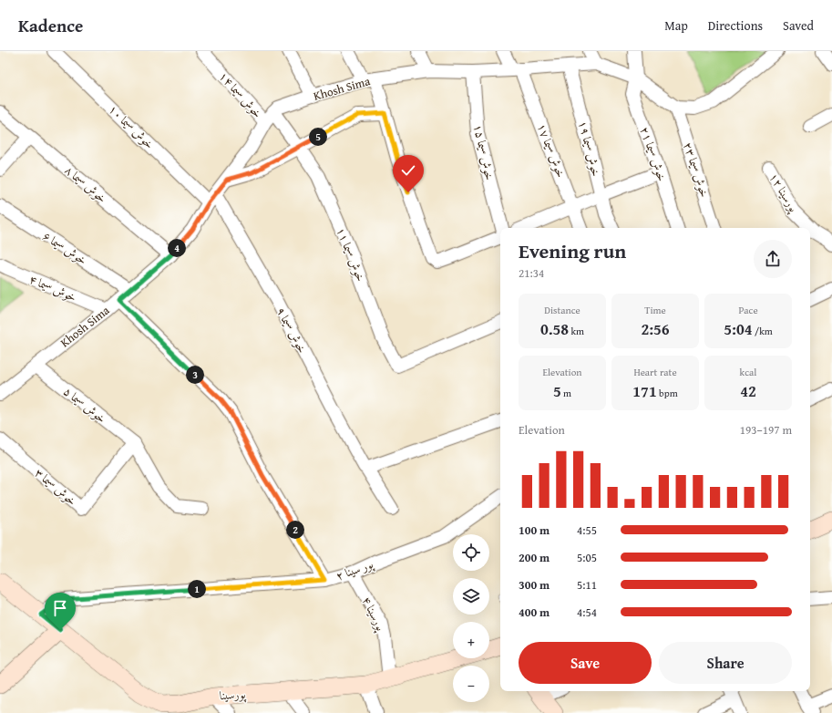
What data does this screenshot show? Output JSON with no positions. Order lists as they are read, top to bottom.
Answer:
{
  "streets": {
    "street": [
      "Khosh Sima",
      "خوش سیما ۱۴",
      "خوش سیما ۱۰",
      "خوش سیما ۱۹",
      "خوش سیما ۱۷",
      "خوش سیما ۱۵",
      "خوش سیما ۲۱",
      "خوش سیما ۲۳",
      "خوش سیما ۸",
      "پورسینا ۱۲",
      "خوش سیما ۶",
      "خوش سیما ۱۱",
      "خوش سیما ۴",
      "خوش سیما ۹",
      "خوش سیما ۵",
      "خوش سیما ۳",
      "پور سینا ۲",
      "پورسینا ۴",
      "پورسینا"
    ]
  },
  "crossings": [
    ["Khosh Sima", "خوش سیما ۱۴"],
    ["Khosh Sima", "خوش سیما ۱۰"],
    ["Khosh Sima", "خوش سیما ۱۹"],
    ["Khosh Sima", "خوش سیما ۱۷"],
    ["Khosh Sima", "خوش سیما ۱۵"],
    ["Khosh Sima", "خوش سیما ۲۱"],
    ["Khosh Sima", "خوش سیما ۲۳"],
    ["Khosh Sima", "خوش سیما ۸"],
    ["Khosh Sima", "خوش سیما ۶"],
    ["Khosh Sima", "خوش سیما ۱۱"],
    ["Khosh Sima", "خوش سیما ۴"],
    ["Khosh Sima", "خوش سیما ۹"],
    ["Khosh Sima", "خوش سیما ۵"],
    ["خوش سیما ۱۰", "خوش سیما ۹"],
    ["خوش سیما ۵", "خوش سیما ۳"],
    ["پور سینا ۲", "پورسینا ۴"],
    ["پور سینا ۲", "پورسینا"],
    ["پورسینا ۴", "پورسینا"]
  ],
  "page": {
    "header": "Kadence",
    "nav": ["Map", "Directions", "Saved"],
    "pins": [
      "5",
      "4",
      "3",
      "2",
      "1"
    ],
    "heading": ["Evening run", "21:34"],
    "stats": [
      ["Distance", "0.58 km"],
      ["Time", "2:56"],
      ["Pace", "5:04 /km"],
      ["Elevation", "5 m"],
      ["Heart rate", "171 bpm"],
      ["kcal", "42"]
    ],
    "chart": ["Elevation", "193–197 m"],
    "list": [
      {
        "name": "100 m",
        "note": "4:55"
      },
      {
        "name": "200 m",
        "note": "5:05"
      },
      {
        "name": "300 m",
        "note": "5:11"
      },
      {
        "name": "400 m",
        "note": "4:54"
      }
    ],
    "map_buttons": ["+", "−"],
    "buttons": ["Save", "Share"]
  }
}
